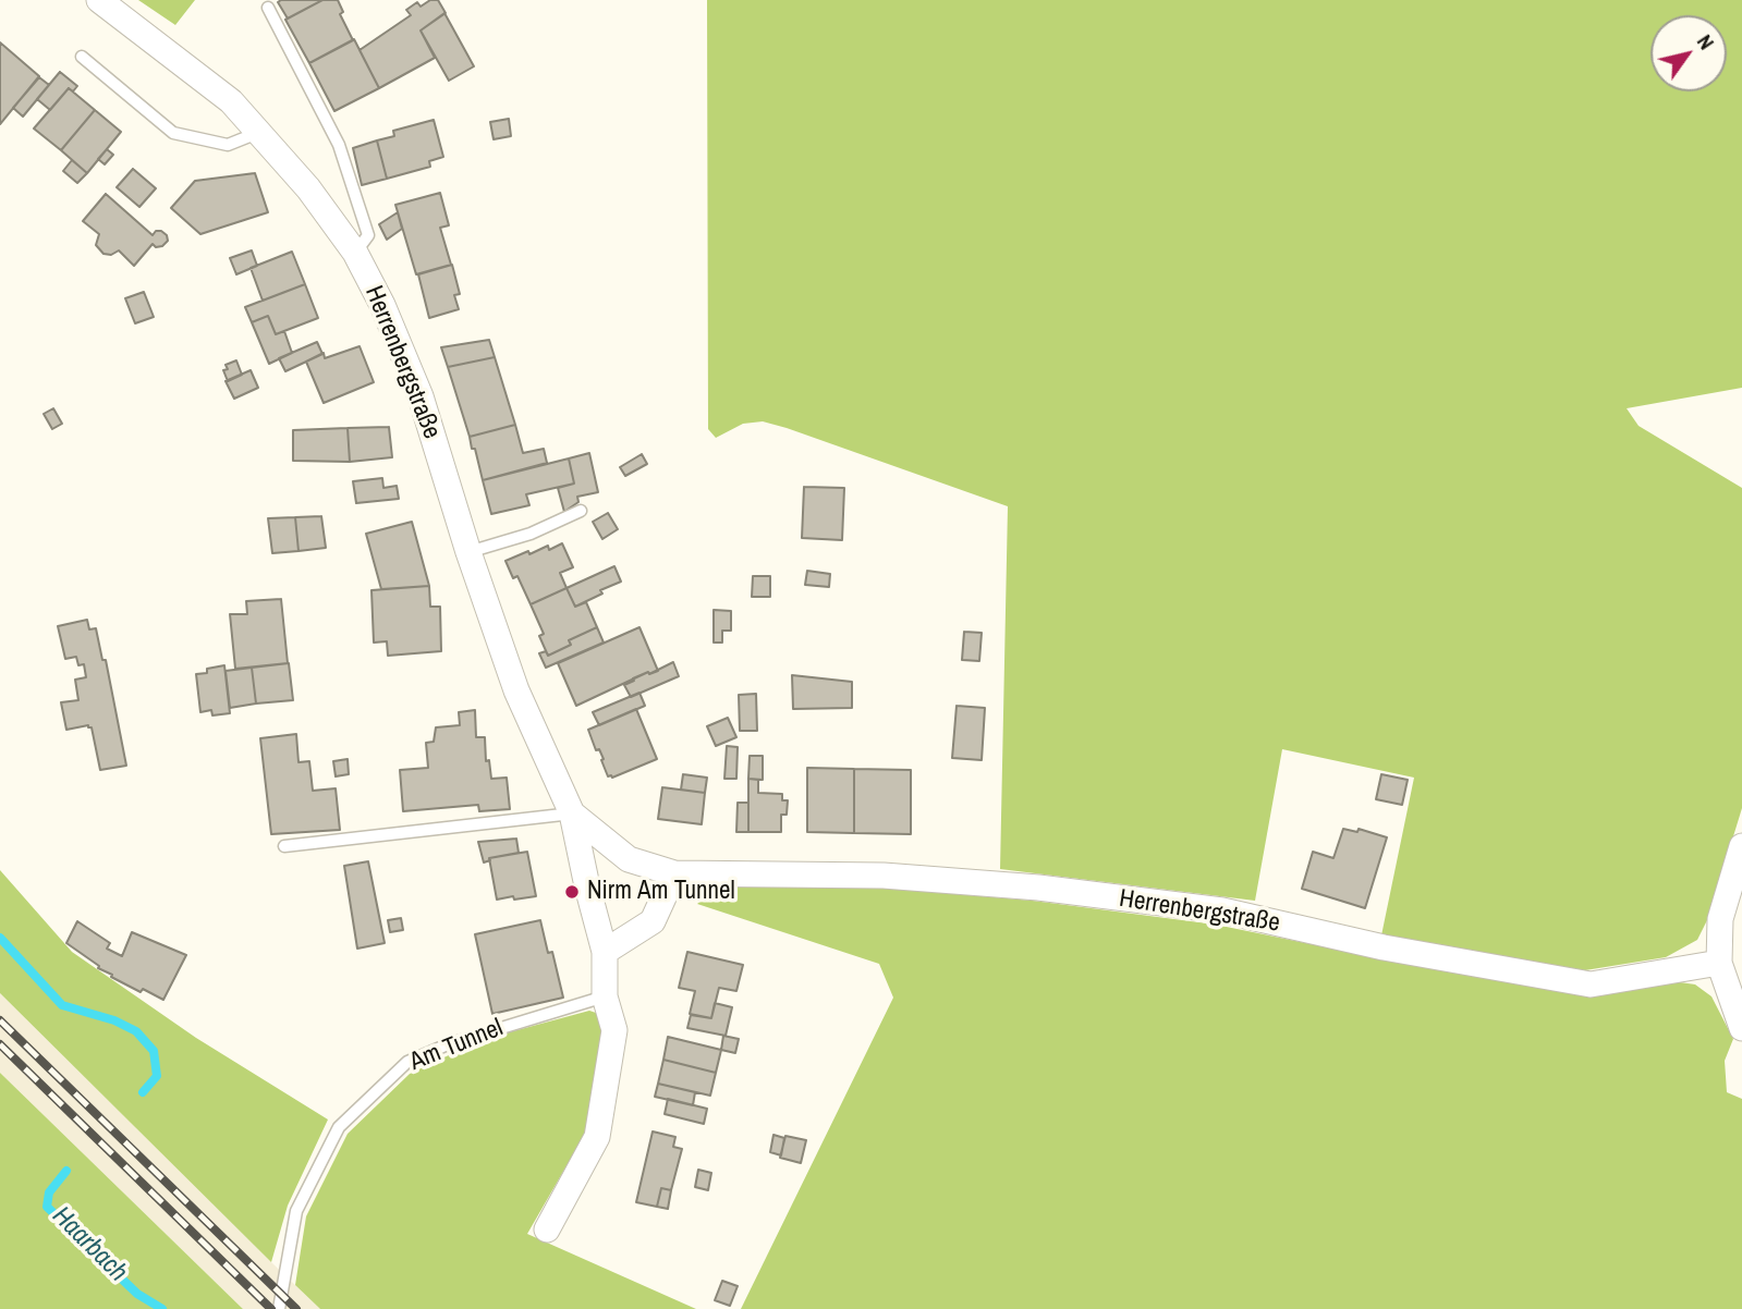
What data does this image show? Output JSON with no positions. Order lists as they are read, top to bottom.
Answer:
{
  "streets": {
    "street": ["Herrenbergstraße"],
    "lane": ["Am Tunnel"]
  },
  "water": ["Haarbach"],
  "places": ["Nirm Am Tunnel"],
  "north": "top right"
}
